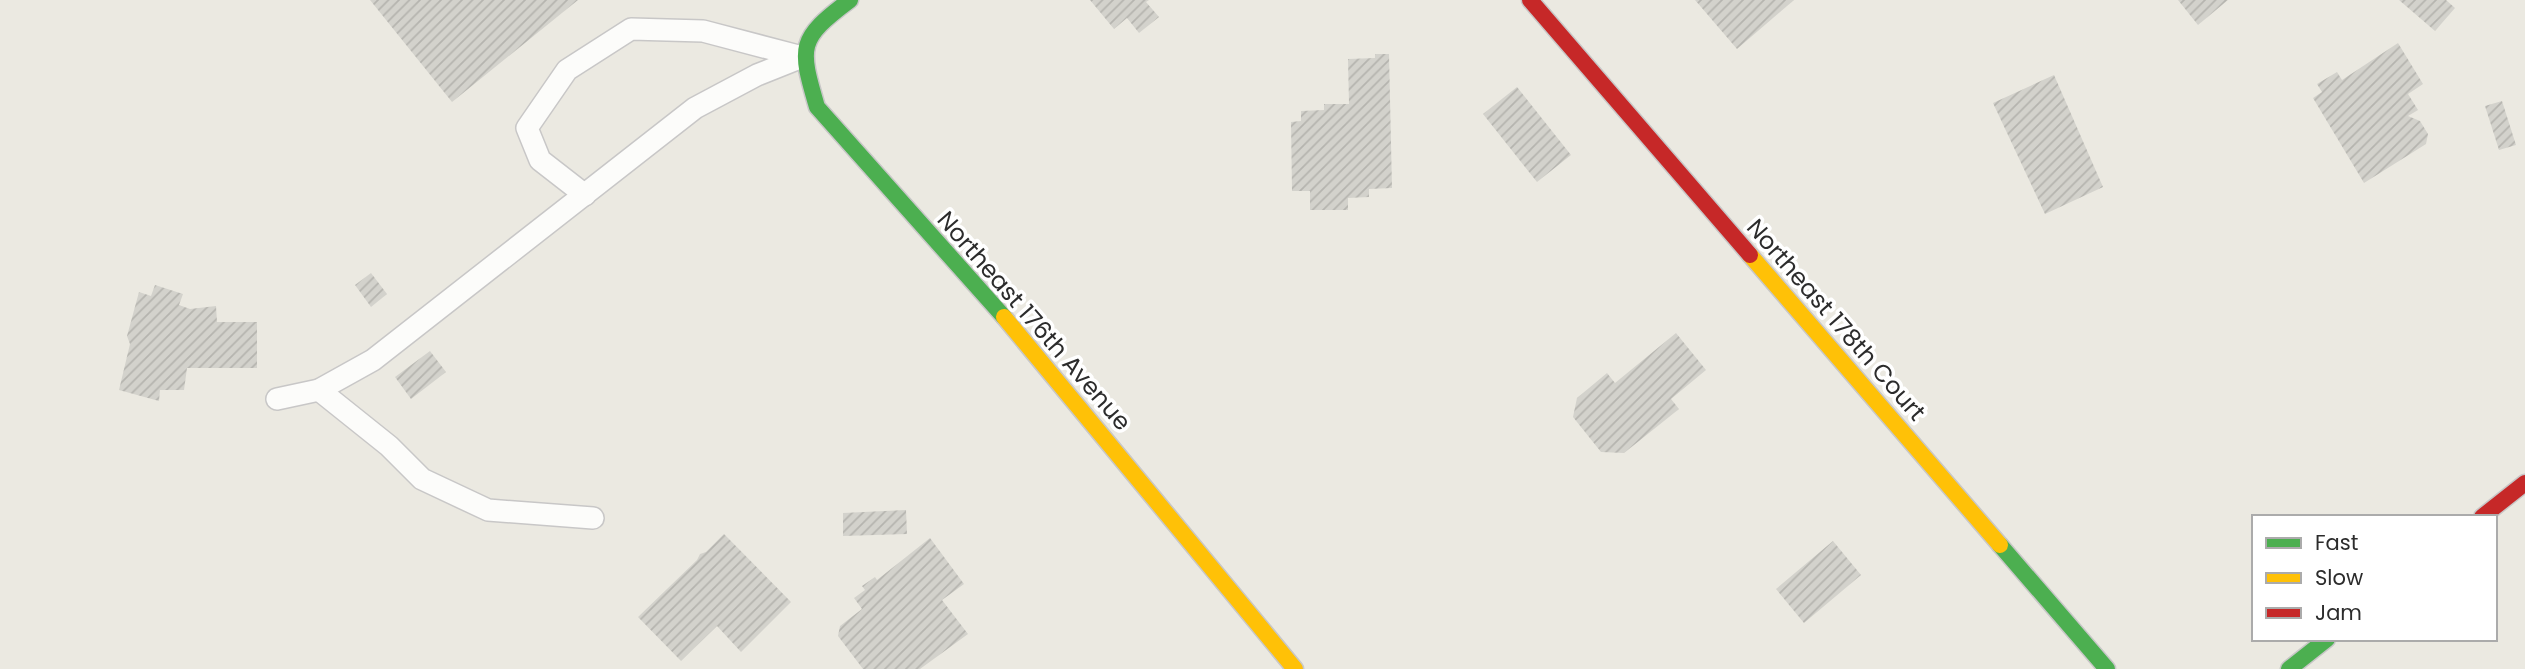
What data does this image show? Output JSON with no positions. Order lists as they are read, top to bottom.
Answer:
{
  "streets": {
    "street": ["Northeast 178th Court", "Northeast 176th Avenue"]
  },
  "legend": ["Fast", "Slow", "Jam"]
}
